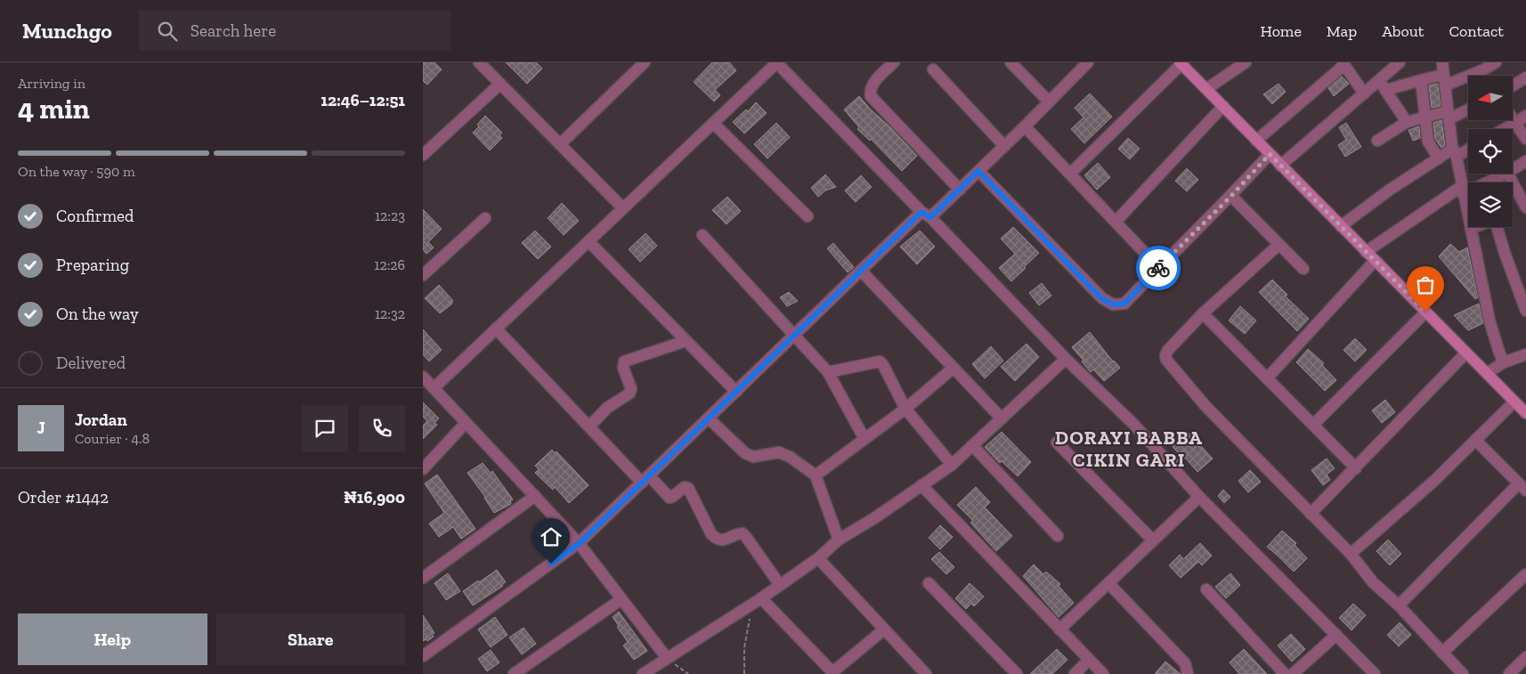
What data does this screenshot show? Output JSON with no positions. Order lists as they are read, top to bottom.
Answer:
{
  "districts": ["DORAYI BABBA CIKIN GARI"],
  "north": "left",
  "page": {
    "header": "Munchgo",
    "search": "Search here",
    "nav": [
      "Home",
      "Map",
      "About",
      "Contact"
    ],
    "heading": ["4 min", "Arriving in", "12:46–12:51"],
    "panel": [
      "Jordan",
      "Courier · 4.8",
      "Order #1442",
      "₦16,900"
    ],
    "bar": "On the way · 590 m",
    "list": [
      ["Confirmed", "12:23"],
      ["Preparing", "12:26"],
      ["On the way", "12:32"],
      "Delivered"
    ],
    "round": "J",
    "buttons": ["Help", "Share"]
  }
}
